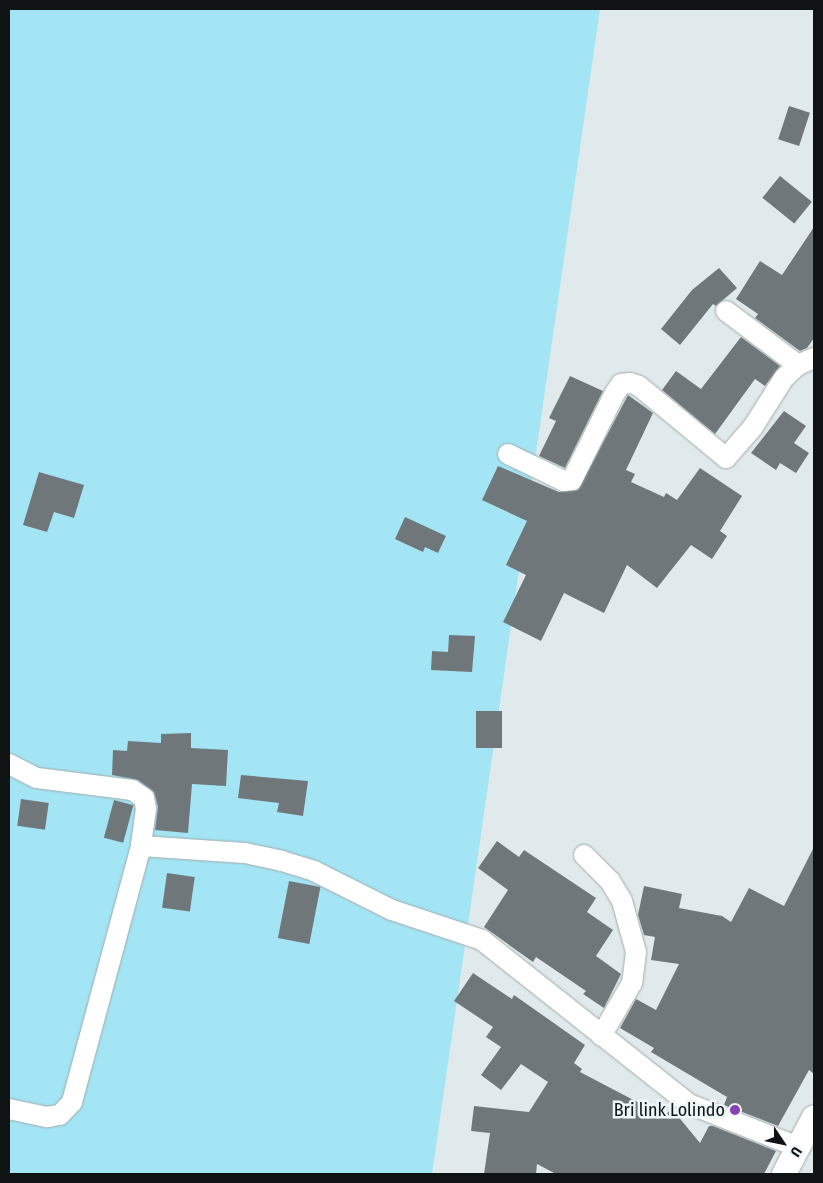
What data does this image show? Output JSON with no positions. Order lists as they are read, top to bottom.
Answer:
{
  "places": ["Bri link Lolindo"],
  "north": "bottom right"
}
